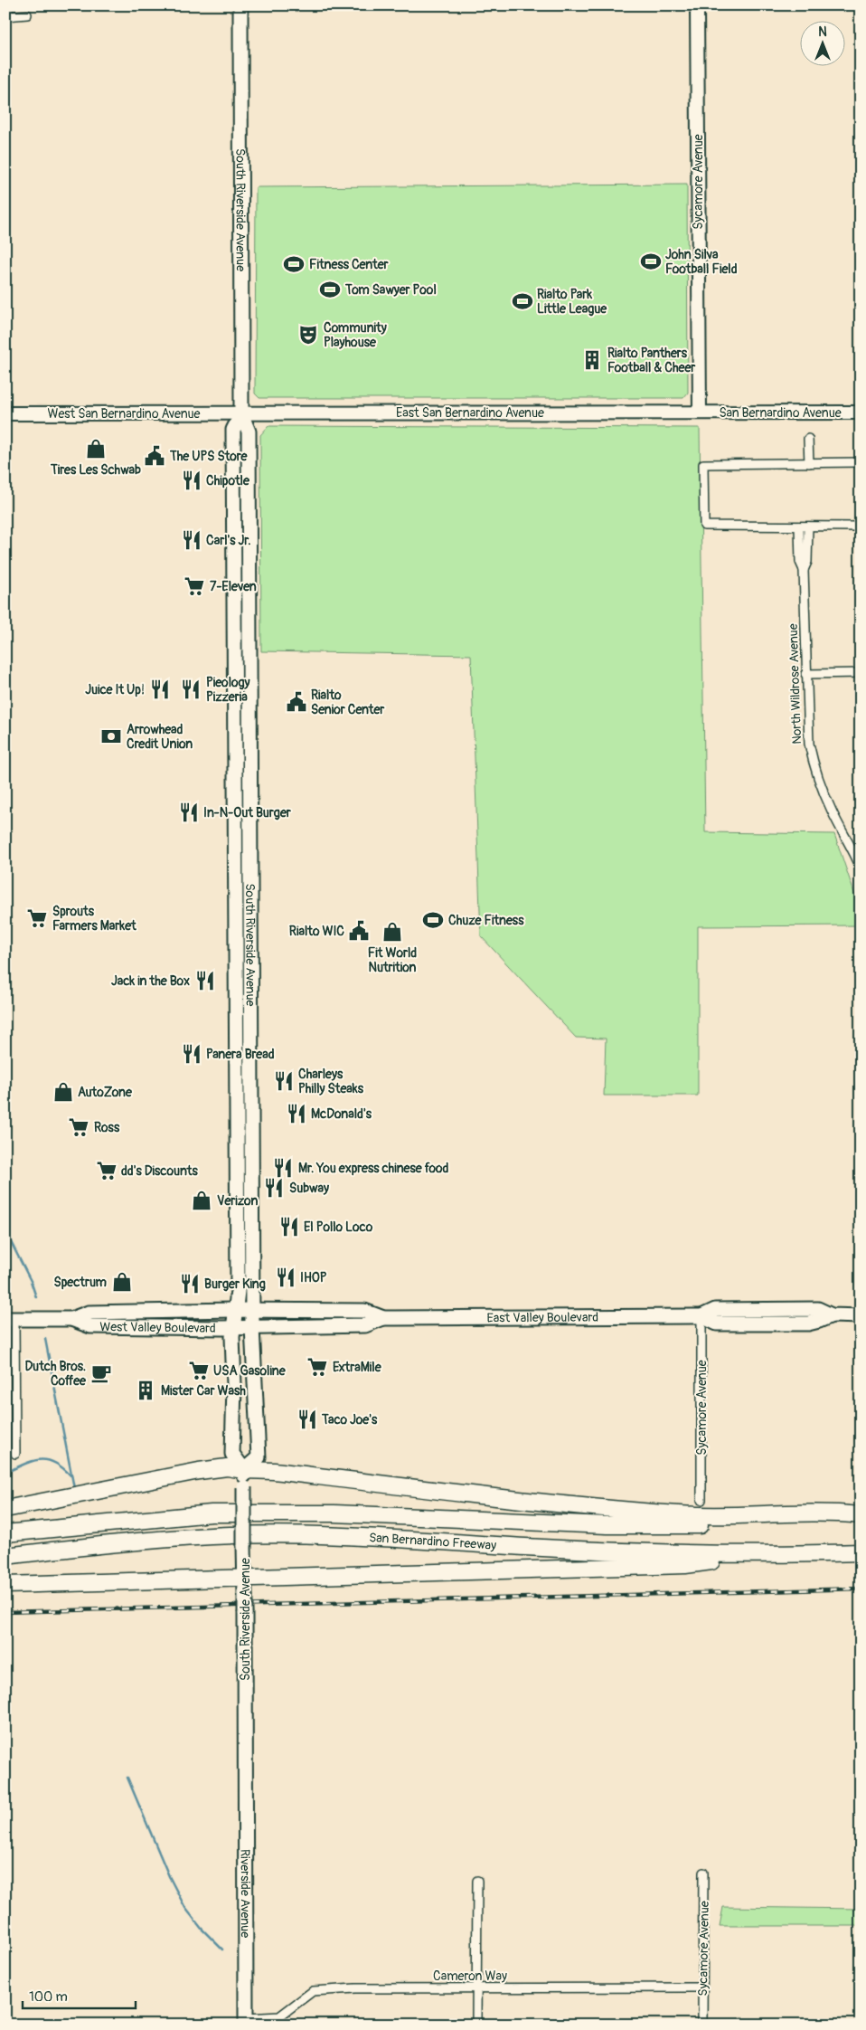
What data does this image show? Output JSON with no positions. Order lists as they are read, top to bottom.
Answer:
{
  "streets": {
    "highway": ["San Bernardino Freeway"],
    "main road": [
      "Sycamore Avenue",
      "South Riverside Avenue",
      "East San Bernardino Avenue",
      "San Bernardino Avenue",
      "West San Bernardino Avenue",
      "East Valley Boulevard",
      "West Valley Boulevard",
      "Riverside Avenue"
    ],
    "street": ["North Wildrose Avenue", "Cameron Way"]
  },
  "crossings": [
    ["Sycamore Avenue", "East San Bernardino Avenue"],
    ["Sycamore Avenue", "San Bernardino Avenue"],
    ["Sycamore Avenue", "East Valley Boulevard"],
    ["Sycamore Avenue", "Cameron Way"],
    ["South Riverside Avenue", "East San Bernardino Avenue"],
    ["South Riverside Avenue", "West San Bernardino Avenue"],
    ["South Riverside Avenue", "East Valley Boulevard"],
    ["South Riverside Avenue", "West Valley Boulevard"],
    ["South Riverside Avenue", "Riverside Avenue"],
    ["East San Bernardino Avenue", "San Bernardino Avenue"],
    ["East San Bernardino Avenue", "West San Bernardino Avenue"],
    ["East Valley Boulevard", "West Valley Boulevard"],
    ["Riverside Avenue", "Cameron Way"]
  ],
  "places": {
    "sports": [
      "John Silva Football Field",
      "Fitness Center",
      "Tom Sawyer Pool",
      "Rialto Park Little League",
      "Chuze Fitness"
    ],
    "theatre": ["Community Playhouse"],
    "building": ["Rialto Panthers Football & Cheer", "Mister Car Wash"],
    "shop": [
      "Tires Les Schwab",
      "Fit World Nutrition",
      "AutoZone",
      "Verizon",
      "Spectrum"
    ],
    "public building": ["The UPS Store", "Rialto Senior Center", "Rialto WIC"],
    "restaurant": [
      "Chipotle",
      "Carl's Jr.",
      "Juice It Up!",
      "Pieology Pizzeria",
      "In-N-Out Burger",
      "Jack in the Box",
      "Panera Bread",
      "Charleys Philly Steaks",
      "McDonald's",
      "Mr. You express chinese food",
      "Subway",
      "El Pollo Loco",
      "IHOP",
      "Burger King",
      "Taco Joe's"
    ],
    "supermarket": [
      "7-Eleven",
      "Sprouts Farmers Market",
      "Ross",
      "dd's Discounts",
      "ExtraMile",
      "USA Gasoline"
    ],
    "bank": ["Arrowhead Credit Union"],
    "cafe": ["Dutch Bros. Coffee"]
  },
  "scale_bar": "100 m",
  "north": "top"
}
